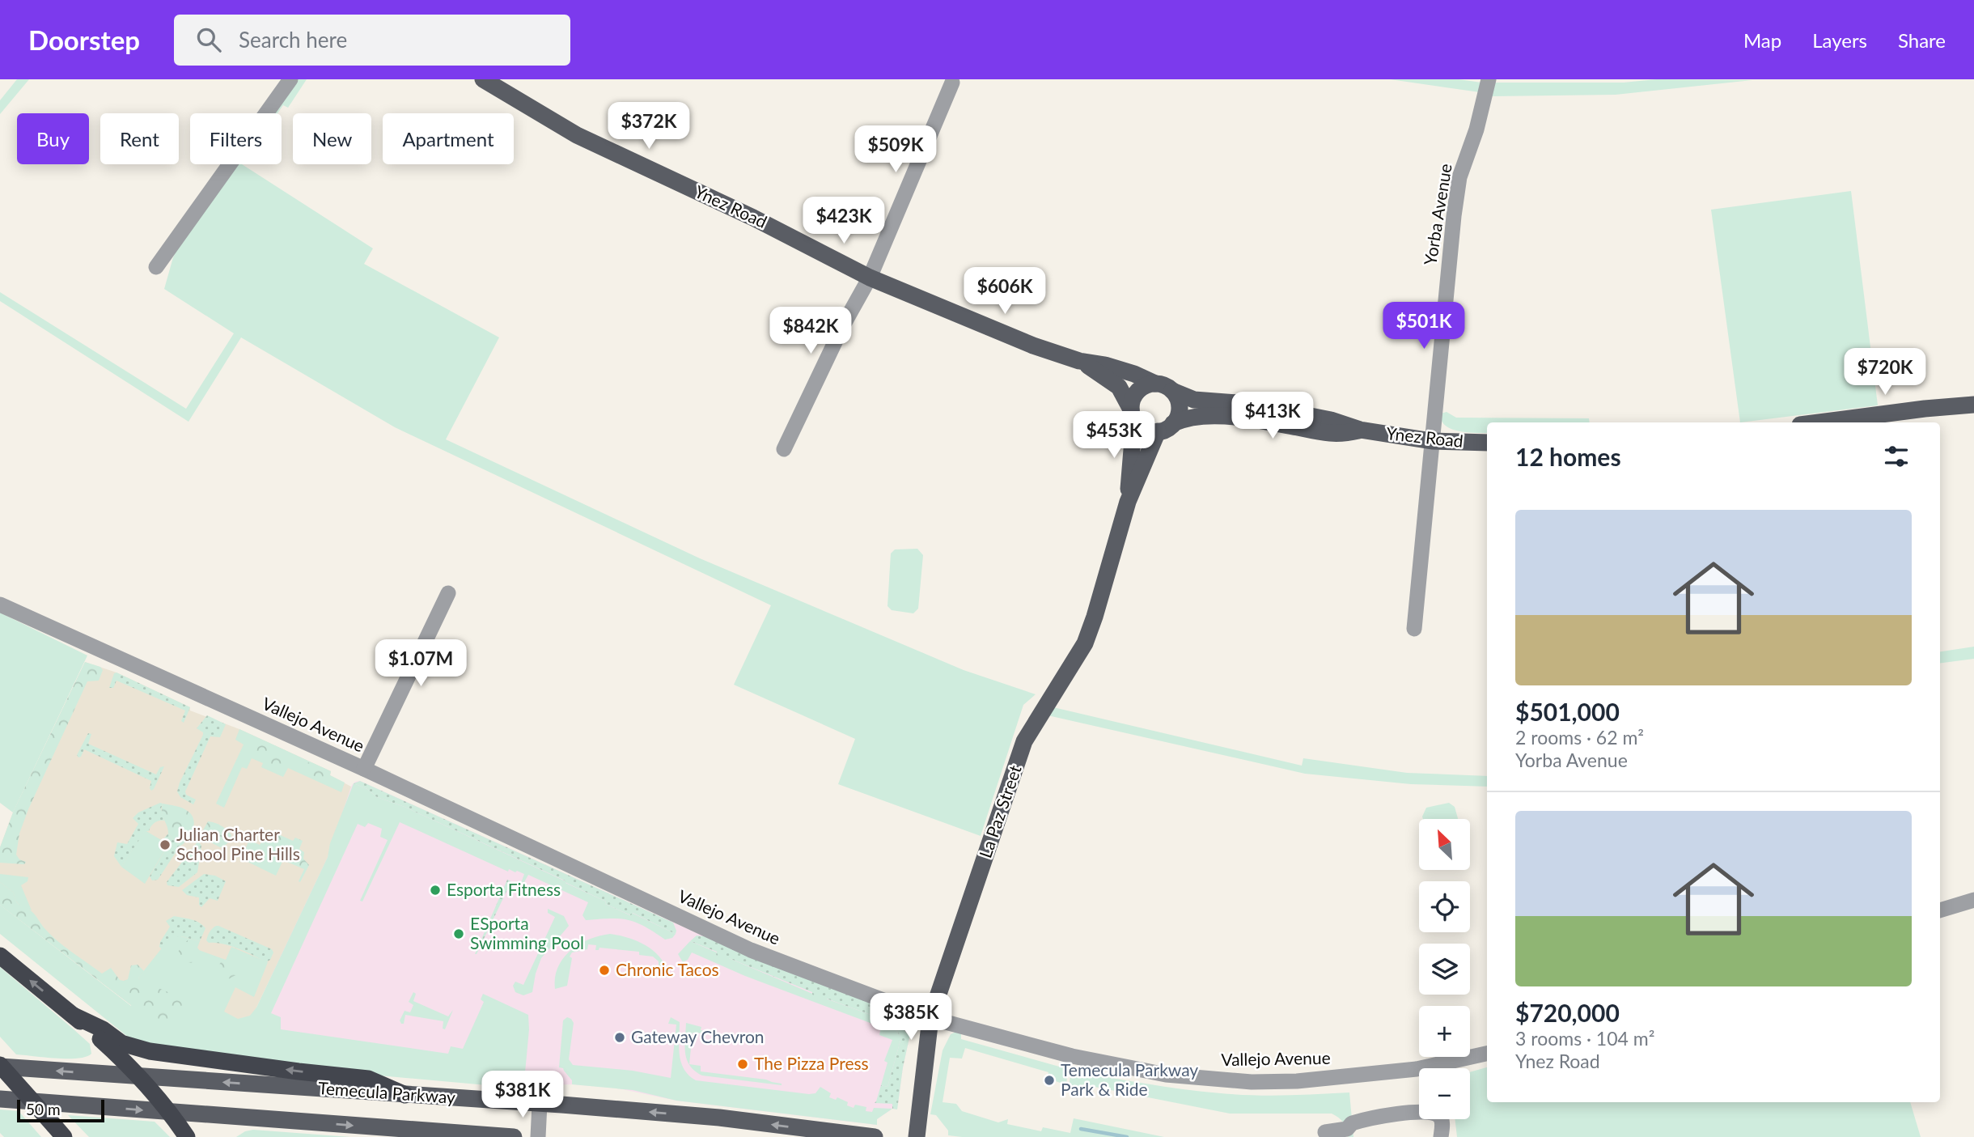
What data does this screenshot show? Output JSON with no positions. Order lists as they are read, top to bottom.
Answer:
{
  "streets": {
    "main road": ["Ynez Road", "La Paz Street", "Temecula Parkway"],
    "street": ["Yorba Avenue", "Vallejo Avenue"]
  },
  "crossings": [
    ["Ynez Road", "Yorba Avenue"],
    ["Ynez Road", "La Paz Street"],
    ["Vallejo Avenue", "La Paz Street"]
  ],
  "places": [
    "Julian Charter School Pine Hills",
    "Esporta Fitness",
    "ESporta Swimming Pool",
    "Chronic Tacos",
    "Gateway Chevron",
    "The Pizza Press",
    "Temecula Parkway Park & Ride"
  ],
  "scale_bar": "50 m",
  "north": "top left",
  "page": {
    "header": "Doorstep",
    "search": "Search here",
    "nav": ["Map", "Layers", "Share"],
    "price": [
      "$372K",
      "$509K",
      "$423K",
      "$606K",
      "$501K",
      "$842K",
      "$720K",
      "$413K",
      "$453K",
      "$1.07M",
      "$385K",
      "$381K"
    ],
    "chip": [
      "Buy",
      "Rent",
      "Filters",
      "New",
      "Apartment"
    ],
    "heading": "12 homes",
    "list": [
      {
        "name": "$501,000",
        "note": "2 rooms · 62 m² · Yorba Avenue"
      },
      {
        "name": "$720,000",
        "note": "3 rooms · 104 m² · Ynez Road"
      }
    ],
    "map_buttons": ["+", "−"],
    "scale": "50 m"
  }
}
